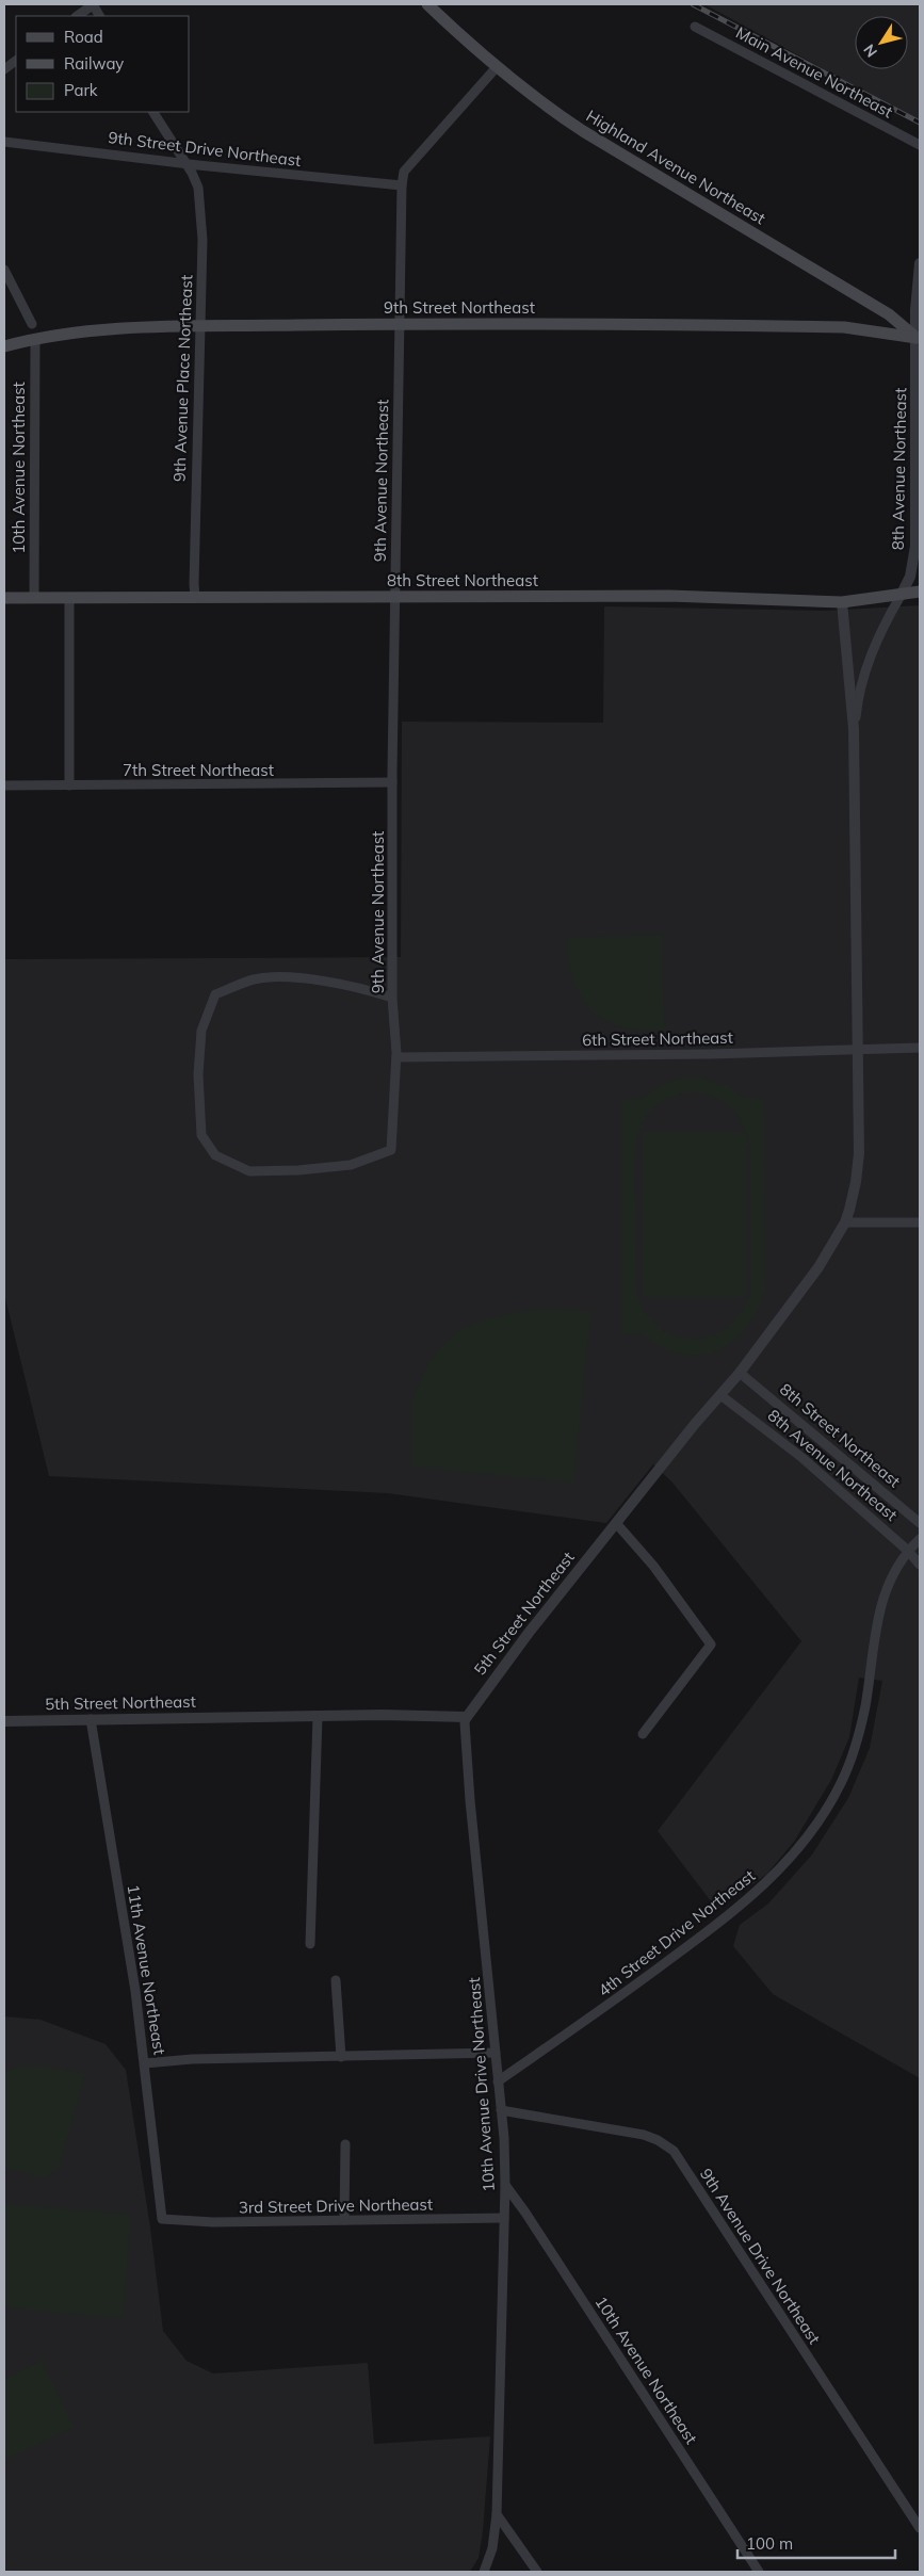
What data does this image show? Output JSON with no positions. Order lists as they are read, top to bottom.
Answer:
{
  "streets": {
    "main road": ["Highland Avenue Northeast", "9th Street Northeast", "8th Street Northeast"],
    "street": [
      "Main Avenue Northeast",
      "9th Street Drive Northeast",
      "9th Avenue Place Northeast",
      "10th Avenue Northeast",
      "8th Avenue Northeast",
      "9th Avenue Northeast",
      "7th Street Northeast",
      "6th Street Northeast",
      "5th Street Northeast",
      "4th Street Drive Northeast",
      "11th Avenue Northeast",
      "10th Avenue Drive Northeast",
      "3rd Street Drive Northeast",
      "9th Avenue Drive Northeast"
    ]
  },
  "crossings": [
    ["9th Street Drive Northeast", "9th Avenue Place Northeast"],
    ["9th Street Drive Northeast", "9th Avenue Northeast"],
    ["Highland Avenue Northeast", "9th Street Northeast"],
    ["Highland Avenue Northeast", "8th Avenue Northeast"],
    ["Highland Avenue Northeast", "9th Avenue Northeast"],
    ["9th Street Northeast", "9th Avenue Place Northeast"],
    ["9th Street Northeast", "10th Avenue Northeast"],
    ["9th Street Northeast", "8th Avenue Northeast"],
    ["9th Street Northeast", "9th Avenue Northeast"],
    ["9th Avenue Place Northeast", "8th Street Northeast"],
    ["10th Avenue Northeast", "8th Street Northeast"],
    ["10th Avenue Northeast", "10th Avenue Drive Northeast"],
    ["8th Avenue Northeast", "8th Street Northeast"],
    ["8th Avenue Northeast", "5th Street Northeast"],
    ["8th Avenue Northeast", "4th Street Drive Northeast"],
    ["9th Avenue Northeast", "8th Street Northeast"],
    ["9th Avenue Northeast", "7th Street Northeast"],
    ["9th Avenue Northeast", "6th Street Northeast"],
    ["8th Street Northeast", "5th Street Northeast"],
    ["6th Street Northeast", "5th Street Northeast"],
    ["5th Street Northeast", "11th Avenue Northeast"],
    ["5th Street Northeast", "10th Avenue Drive Northeast"],
    ["4th Street Drive Northeast", "10th Avenue Drive Northeast"],
    ["11th Avenue Northeast", "3rd Street Drive Northeast"],
    ["10th Avenue Drive Northeast", "3rd Street Drive Northeast"],
    ["10th Avenue Drive Northeast", "9th Avenue Drive Northeast"]
  ],
  "legend": ["Road", "Railway", "Park"],
  "scale_bar": "100 m",
  "north": "bottom left"
}
